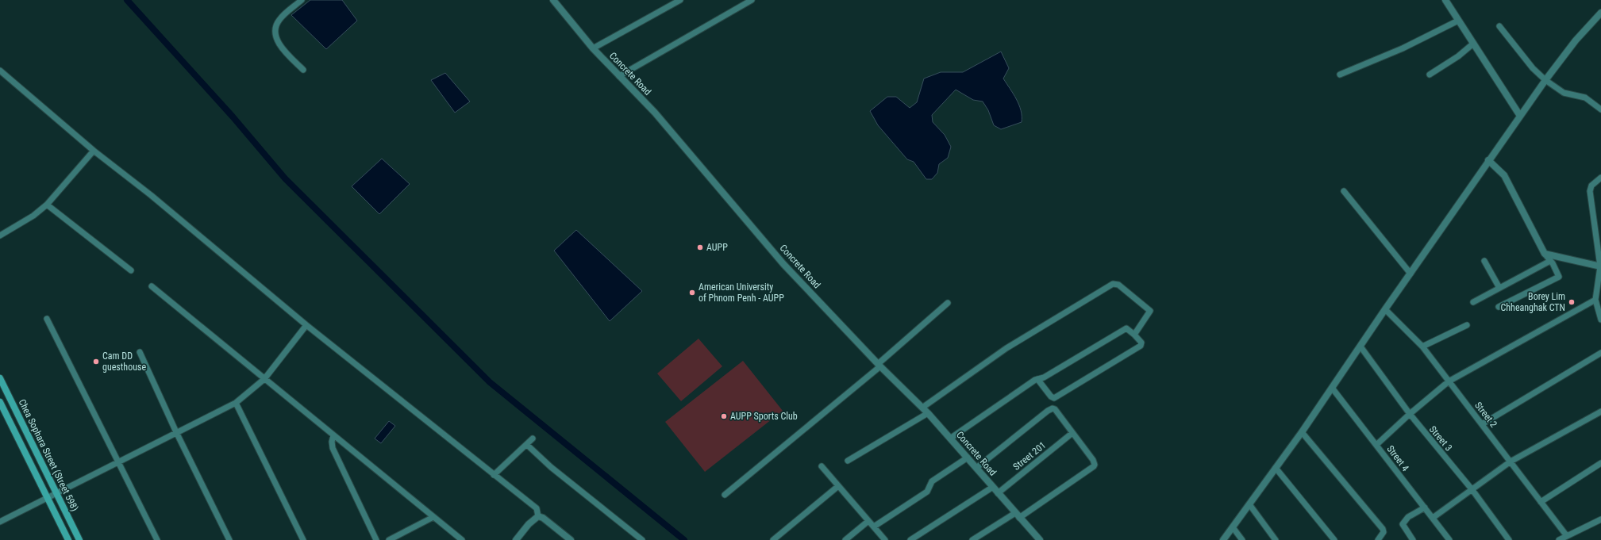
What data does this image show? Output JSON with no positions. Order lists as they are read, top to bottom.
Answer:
{
  "streets": {
    "main road": ["Chea Sophara Street (Street 598)"],
    "street": [
      "Concrete Road",
      "Street 2",
      "Street 3",
      "Street 201",
      "Street 4"
    ]
  },
  "crossings": [
    ["Concrete Road", "Street 201"]
  ],
  "places": [
    "AUPP",
    "American University of Phnom Penh - AUPP",
    "Borey Lim Chheanghak CTN",
    "Cam DD guesthouse",
    "AUPP Sports Club"
  ]
}
